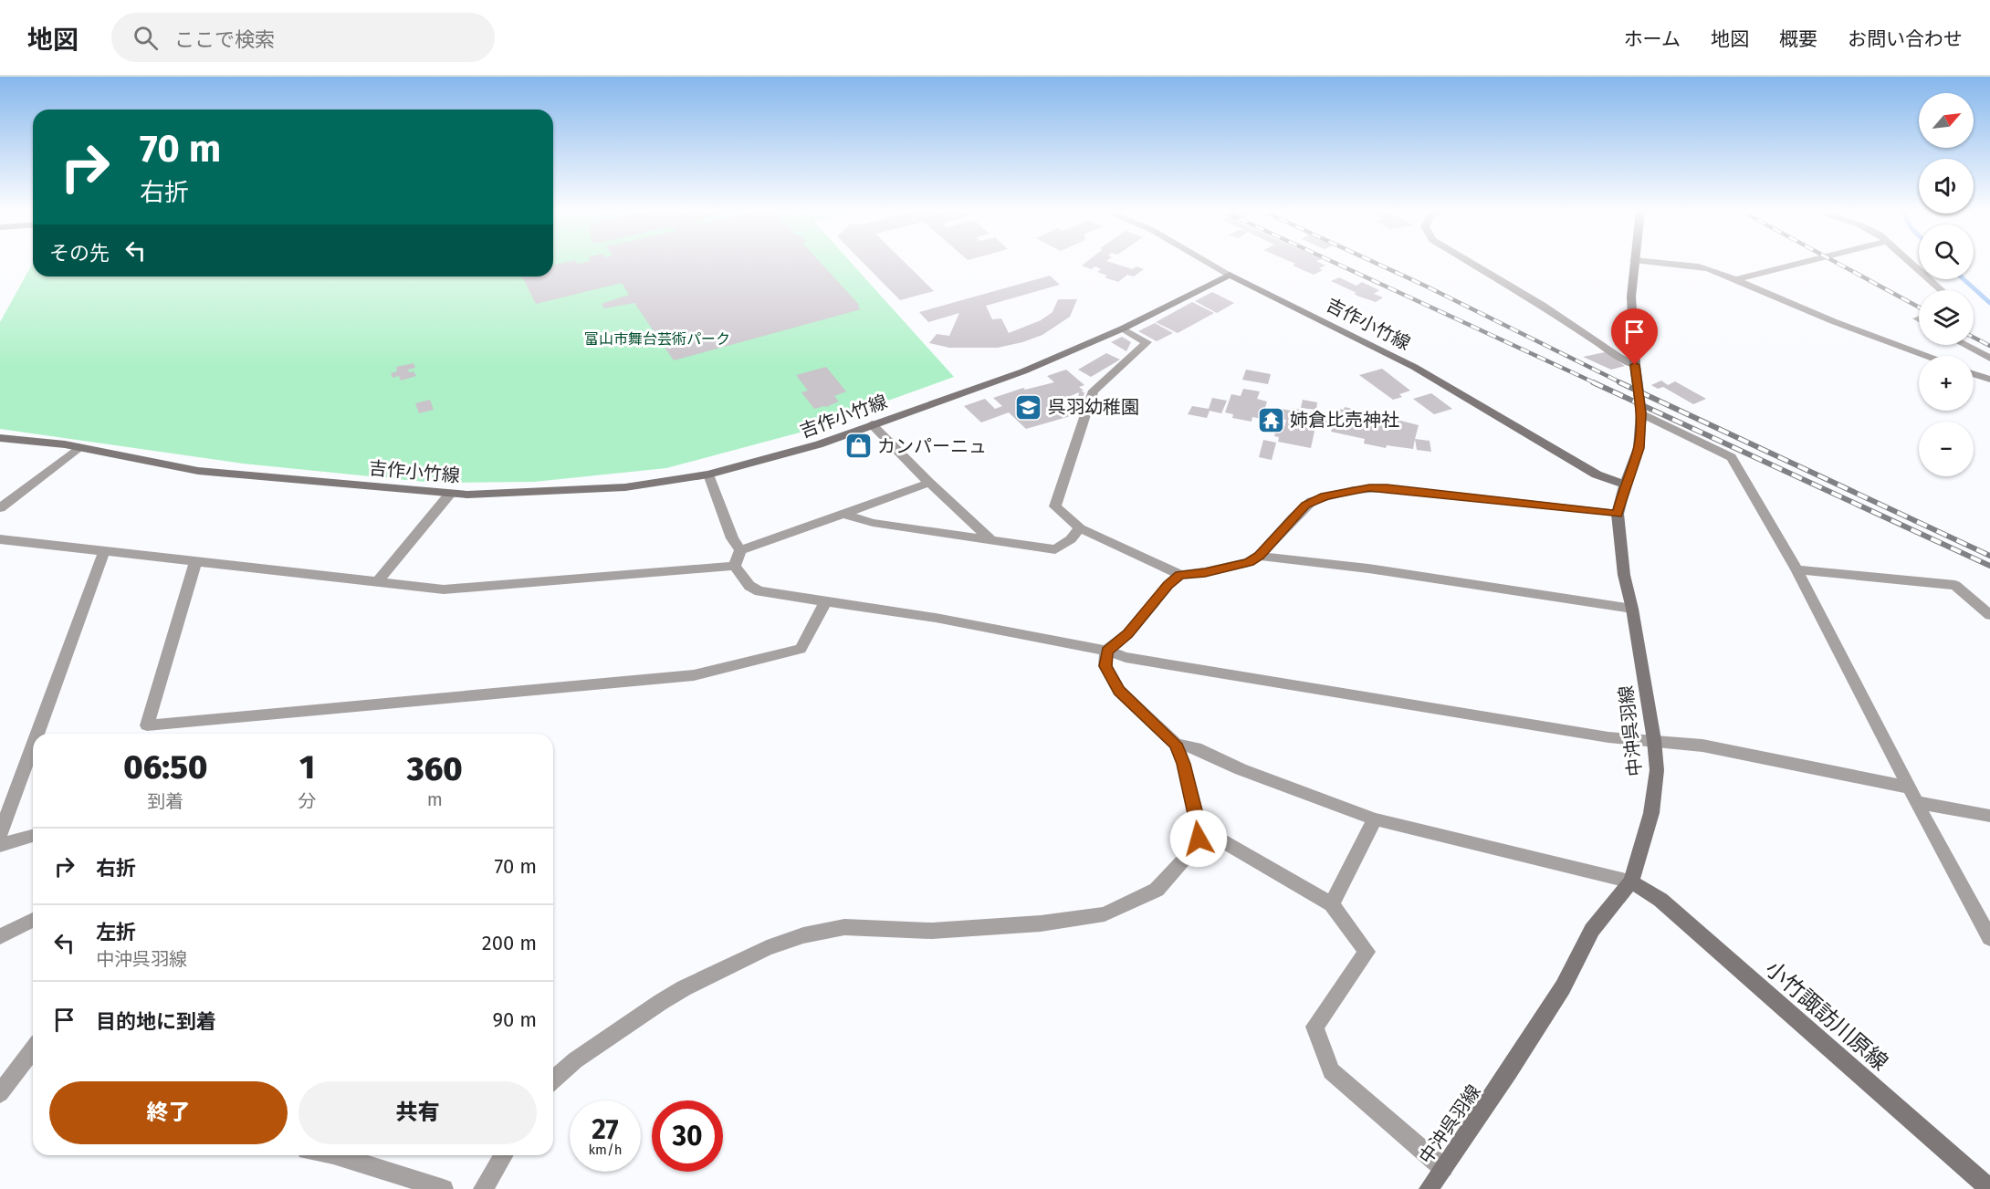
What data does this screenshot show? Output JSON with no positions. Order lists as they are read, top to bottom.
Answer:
{
  "streets": {
    "main road": ["吉作小竹線", "中沖呉羽線", "小竹諏訪川原線"]
  },
  "crossings": [
    ["吉作小竹線", "中沖呉羽線"],
    ["中沖呉羽線", "小竹諏訪川原線"]
  ],
  "parks": ["富山市舞台芸術パーク"],
  "places": {
    "school or university": ["呉羽幼稚園"],
    "temple": ["姉倉比売神社"],
    "shop": ["カンパーニュ"]
  },
  "north": "top right",
  "page": {
    "header": "地図",
    "search": "ここで検索",
    "nav": [
      "ホーム",
      "地図",
      "概要",
      "お問い合わせ"
    ],
    "map_buttons": ["+", "−"],
    "turn": ["70 m", "右折"],
    "then": "その先",
    "eta": [
      "06:50",
      "到着",
      "1",
      "分",
      "360",
      "m"
    ],
    "list": [
      {
        "name": "右折",
        "value": "70 m"
      },
      {
        "name": "左折",
        "note": "中沖呉羽線",
        "value": "200 m"
      },
      {
        "name": "目的地に到着",
        "value": "90 m"
      }
    ],
    "buttons": ["終了", "共有"],
    "speed": "27 km/h",
    "limit": "30"
  }
}
